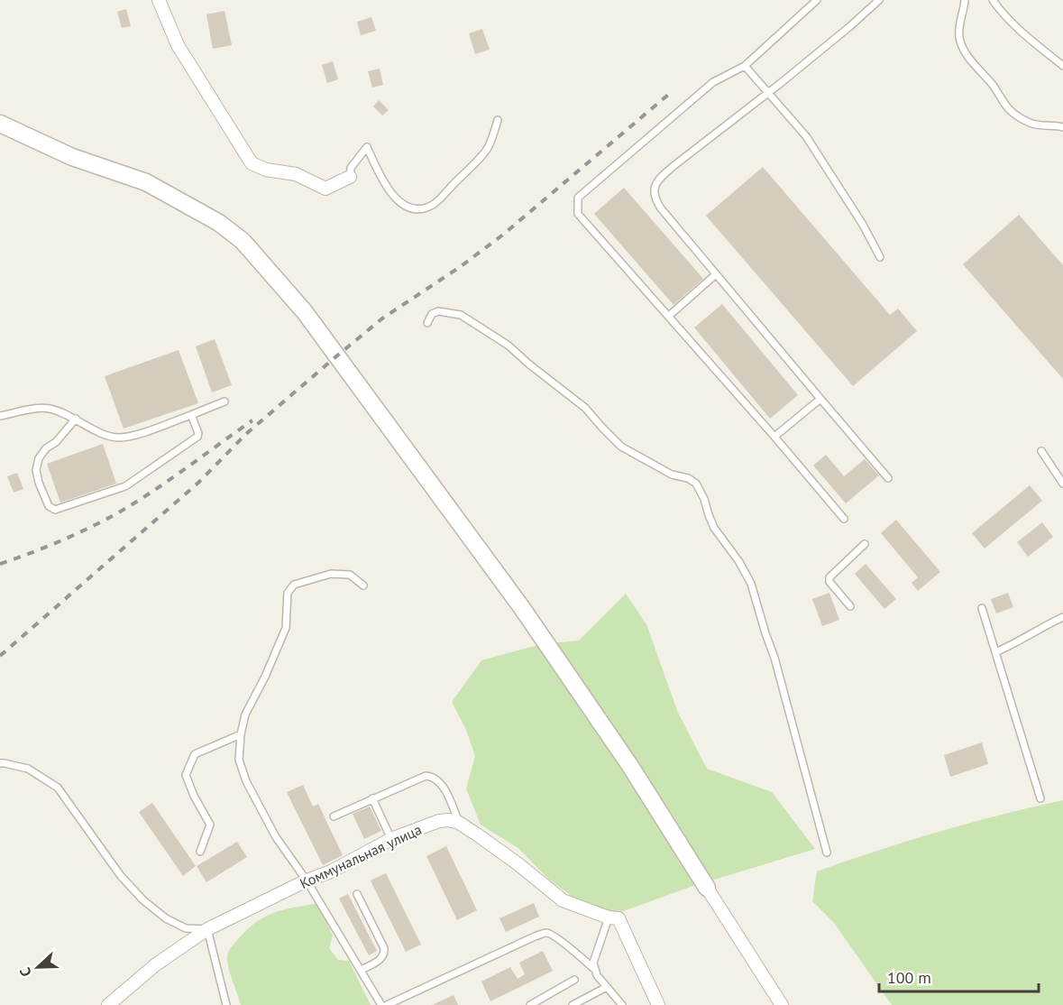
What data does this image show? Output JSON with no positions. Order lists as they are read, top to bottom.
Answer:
{
  "streets": {
    "street": ["Коммунальная улица"]
  },
  "scale_bar": "100 m",
  "north": "left"
}
